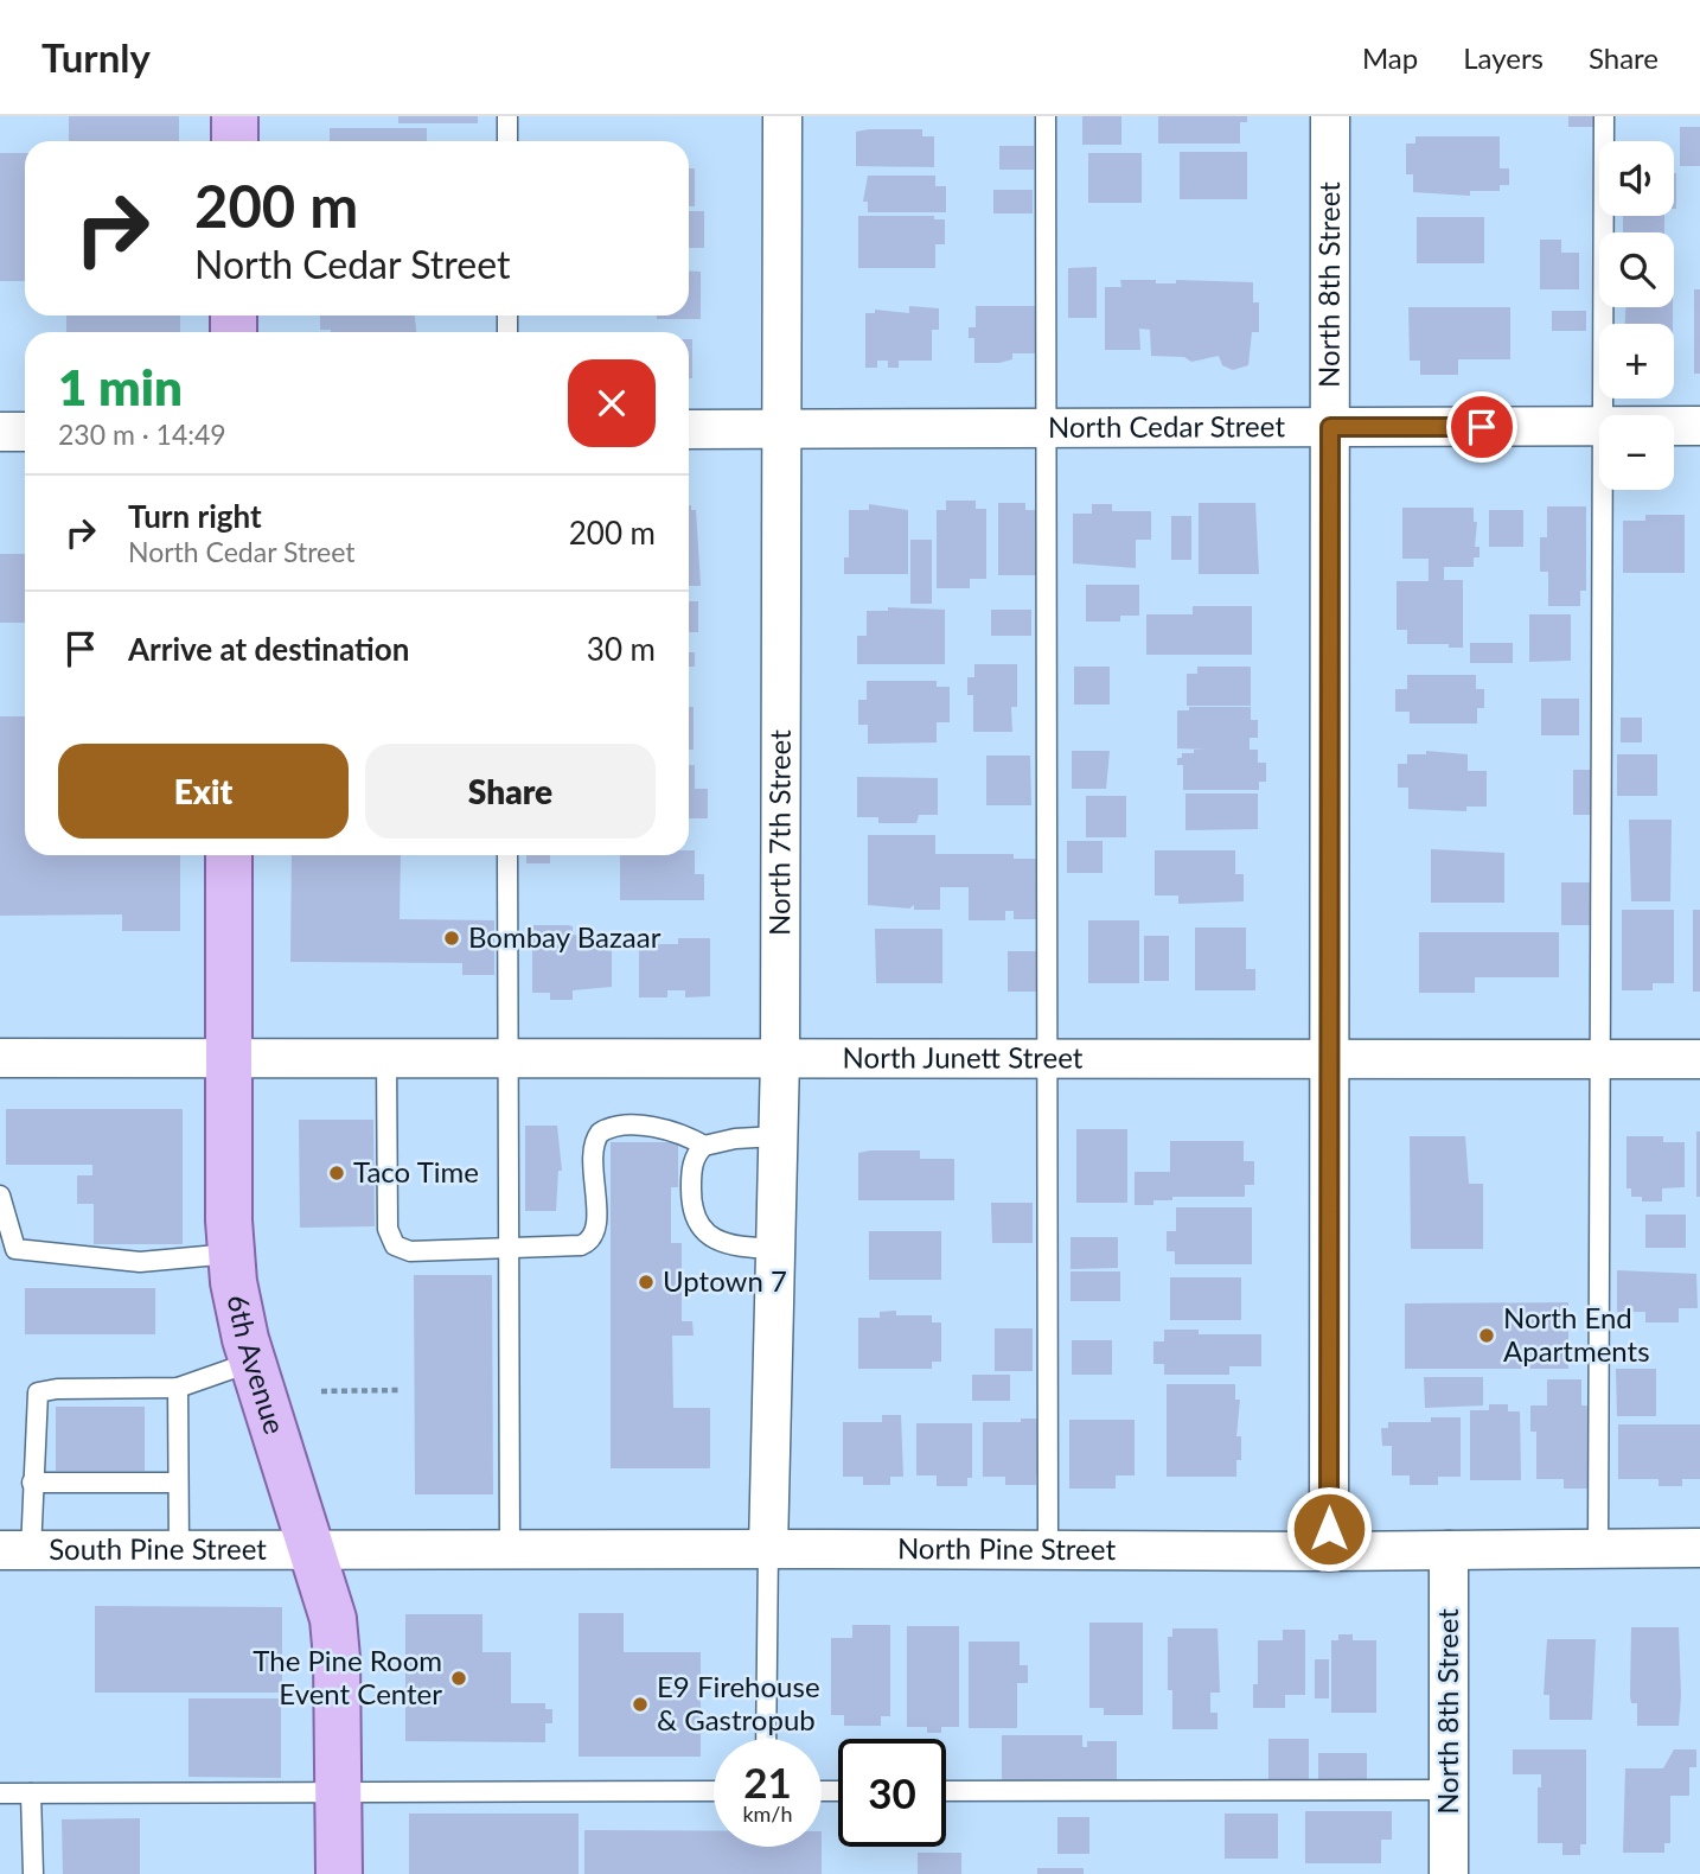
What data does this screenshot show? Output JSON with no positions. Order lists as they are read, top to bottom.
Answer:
{
  "streets": {
    "main road": ["6th Avenue"],
    "street": [
      "North 8th Street",
      "North Cedar Street",
      "North 7th Street",
      "North Junett Street",
      "North Pine Street",
      "South Pine Street"
    ]
  },
  "crossings": [
    ["North 8th Street", "North Cedar Street"],
    ["North 8th Street", "North Junett Street"],
    ["North 8th Street", "North Pine Street"],
    ["North Cedar Street", "North 7th Street"],
    ["North 7th Street", "North Junett Street"],
    ["North 7th Street", "North Pine Street"],
    ["North Junett Street", "6th Avenue"],
    ["6th Avenue", "North Pine Street"],
    ["6th Avenue", "South Pine Street"],
    ["North Pine Street", "South Pine Street"]
  ],
  "places": [
    "Bombay Bazaar",
    "Taco Time",
    "Uptown 7",
    "North End Apartments",
    "The Pine Room Event Center",
    "E9 Firehouse & Gastropub"
  ],
  "page": {
    "header": "Turnly",
    "nav": ["Map", "Layers", "Share"],
    "map_buttons": ["+", "−"],
    "turn": ["200 m", "North Cedar Street"],
    "heading": ["1 min", "230 m · 14:49"],
    "list": [
      {
        "name": "Turn right",
        "note": "North Cedar Street",
        "value": "200 m"
      },
      {
        "name": "Arrive at destination",
        "value": "30 m"
      }
    ],
    "buttons": ["Exit", "Share"],
    "speed": "21 km/h",
    "limit": "30"
  }
}
